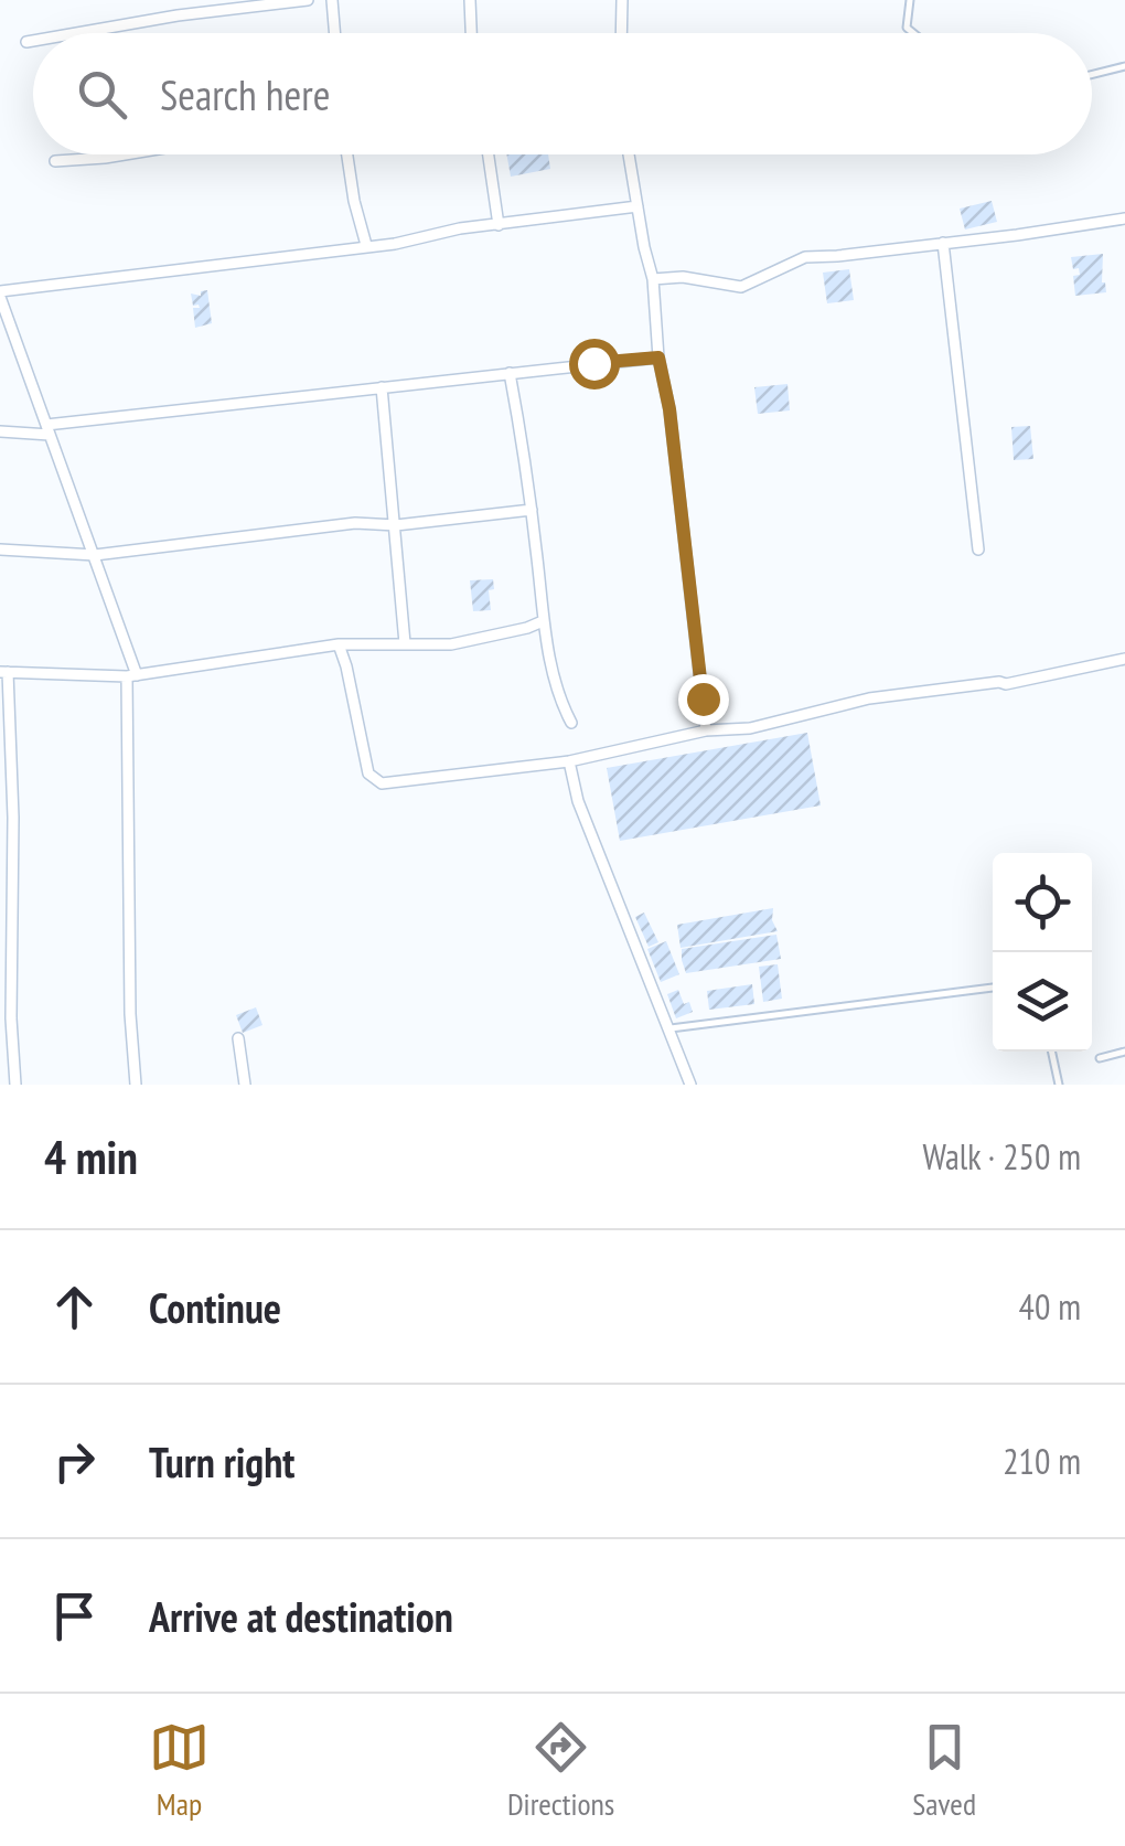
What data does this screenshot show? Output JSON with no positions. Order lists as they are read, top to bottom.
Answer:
{
  "page": {
    "search": "Search here",
    "heading": ["4 min", "Walk · 250 m"],
    "list": [
      ["Continue", "40 m"],
      ["Turn right", "210 m"],
      "Arrive at destination"
    ],
    "nav": ["Map", "Directions", "Saved"]
  }
}
